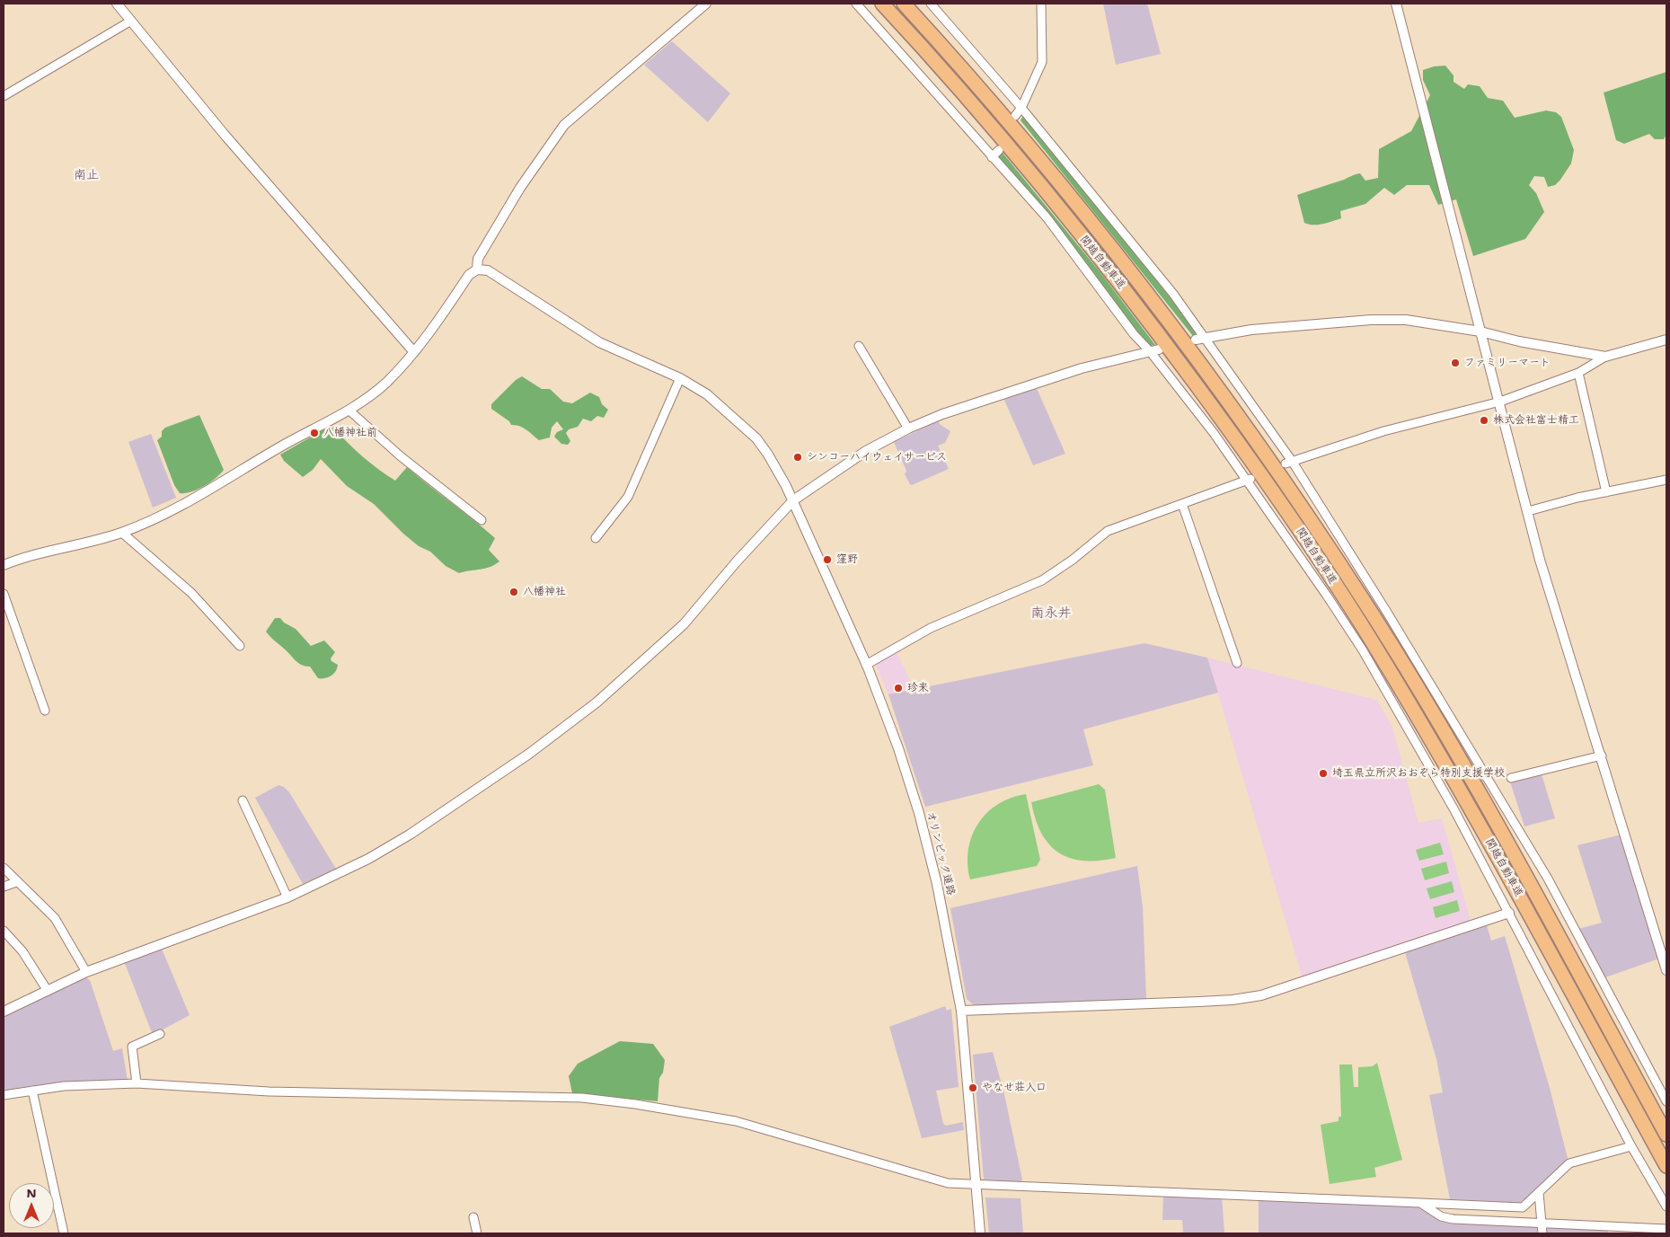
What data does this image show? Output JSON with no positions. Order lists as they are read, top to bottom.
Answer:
{
  "streets": {
    "highway": ["関越自動車道"],
    "street": ["オリンピック道路"]
  },
  "districts": ["南止", "南永井"],
  "places": [
    "ファミリーマート",
    "株式会社富士精工",
    "八幡神社前",
    "シンコーハイウェイサービス",
    "窪野",
    "八幡神社",
    "珍来",
    "埼玉県立所沢おおぞら特別支援学校",
    "やなせ荘入口"
  ],
  "north": "top"
}
